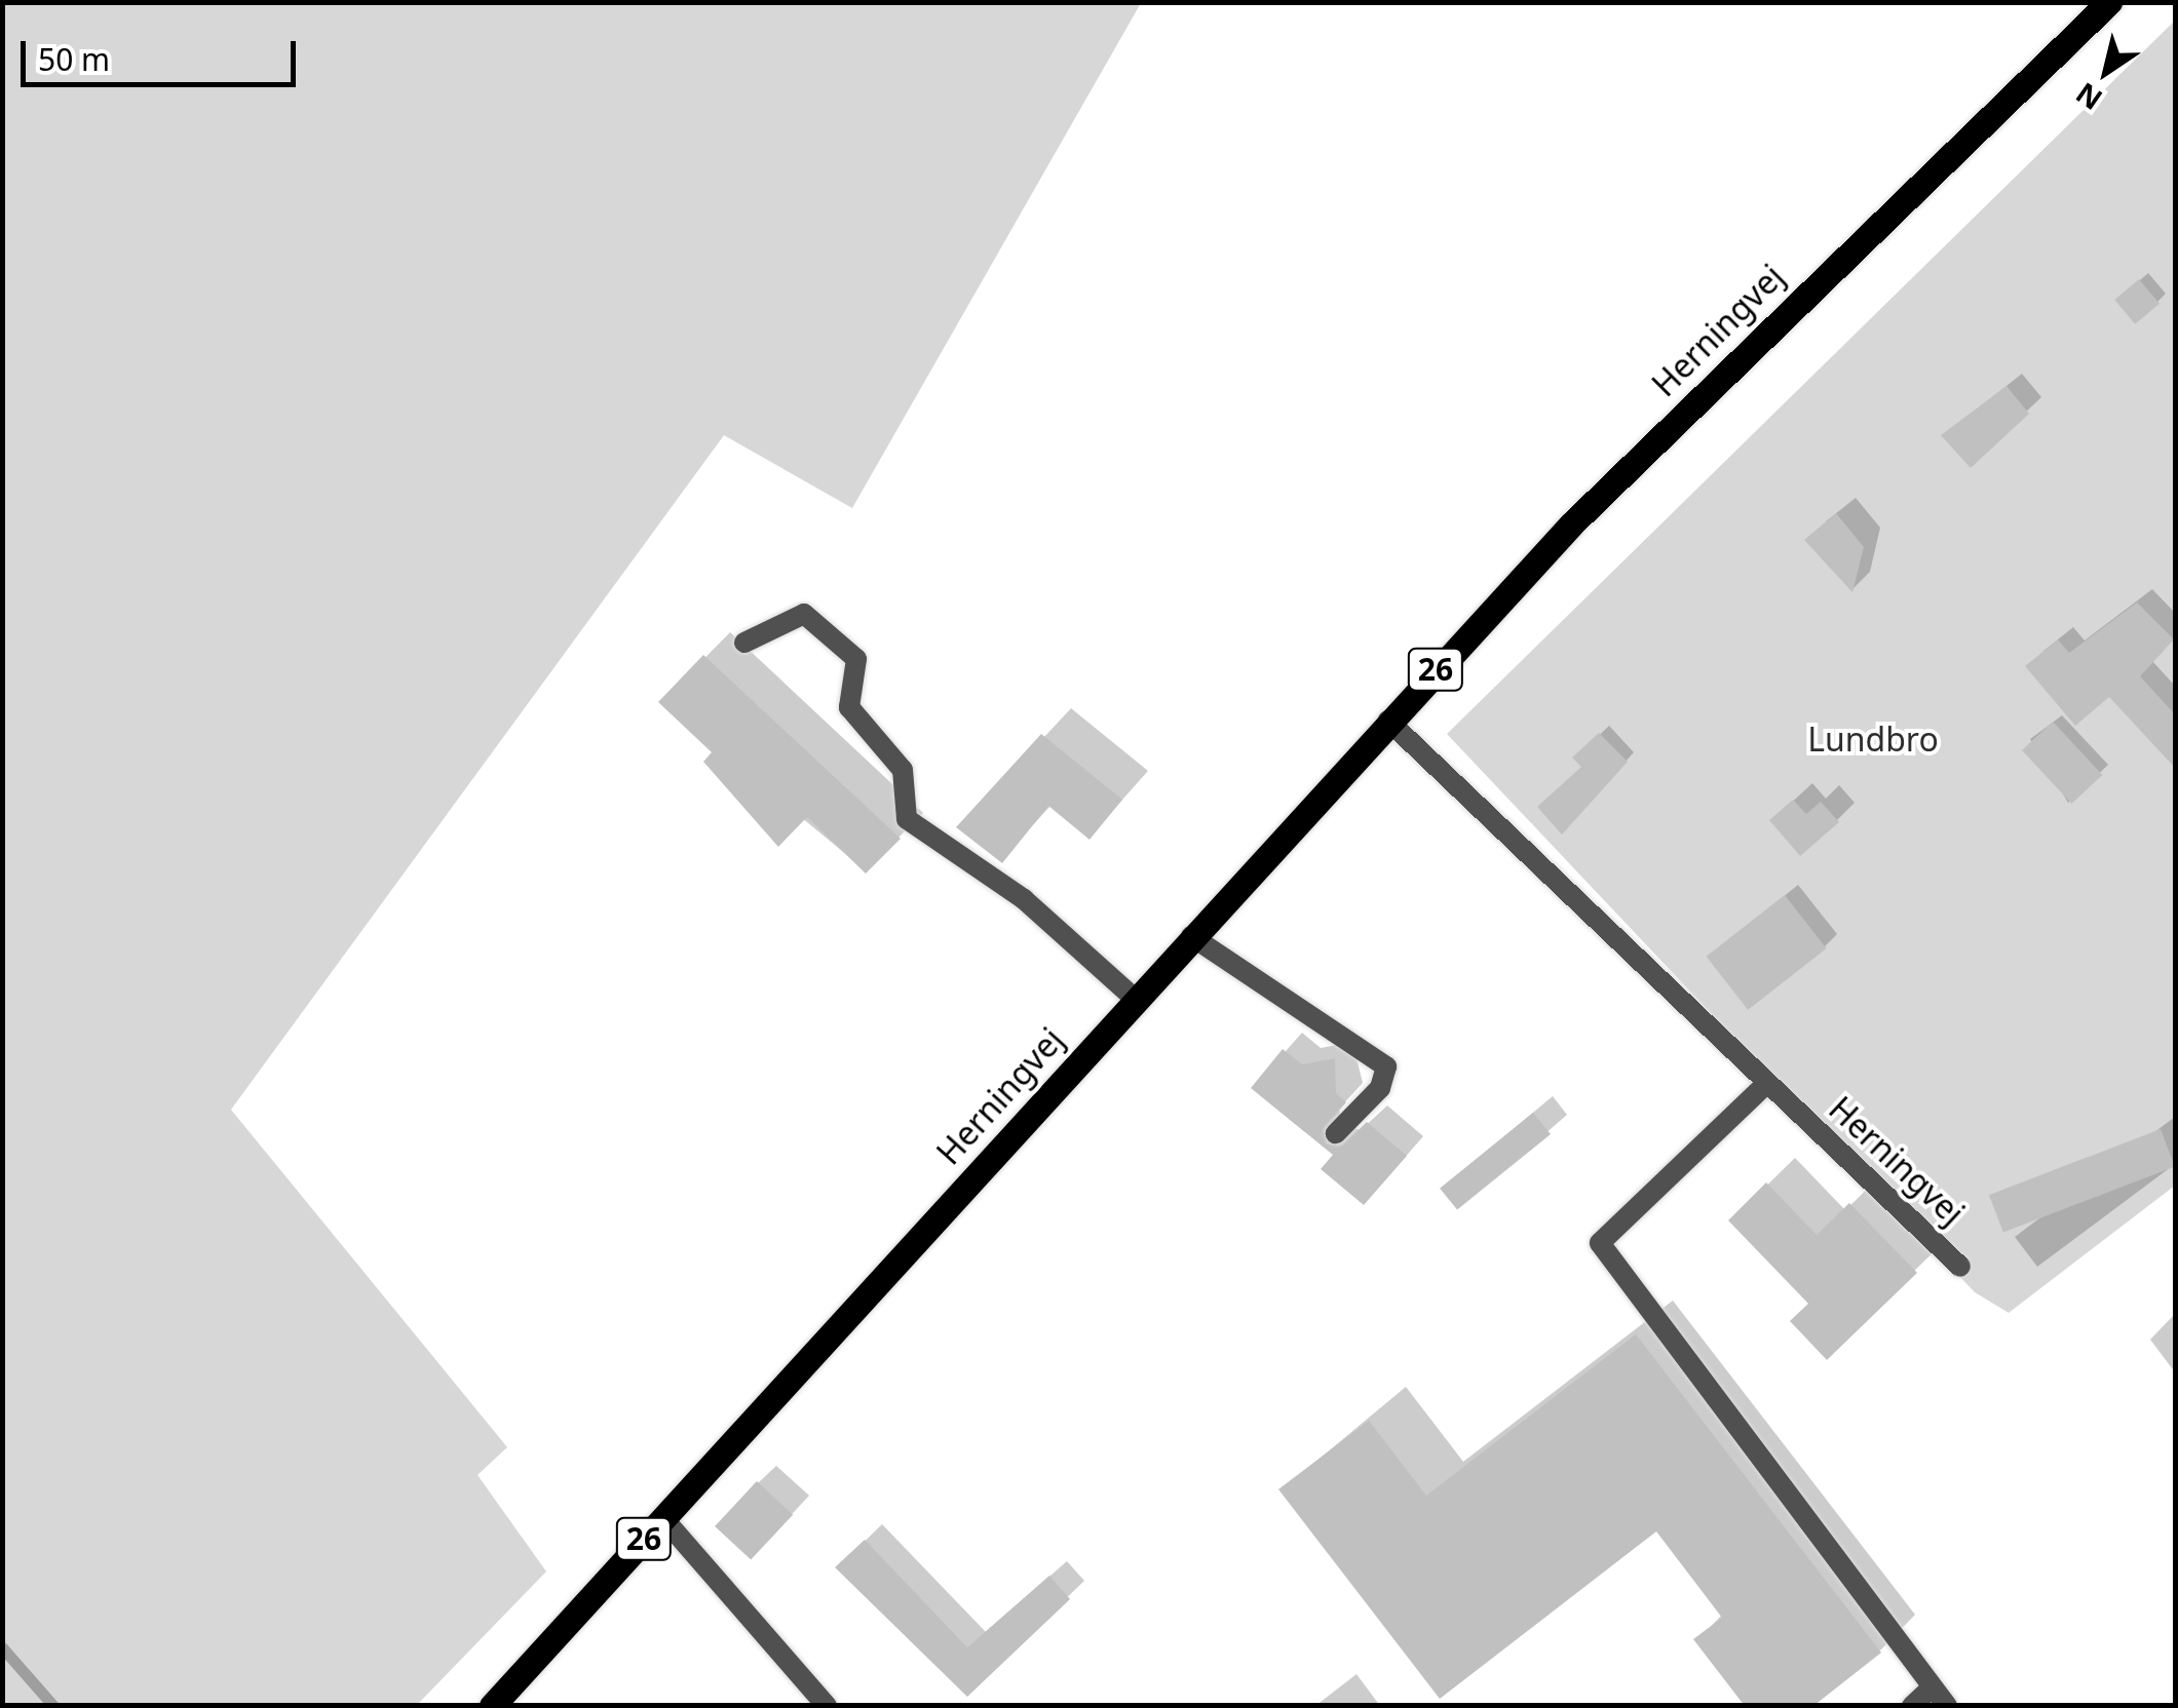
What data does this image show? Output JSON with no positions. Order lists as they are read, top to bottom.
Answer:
{
  "streets": {
    "main road": ["Herningvej", "26"]
  },
  "parks": ["Lundbro"],
  "scale_bar": "50 m",
  "north": "bottom left"
}
